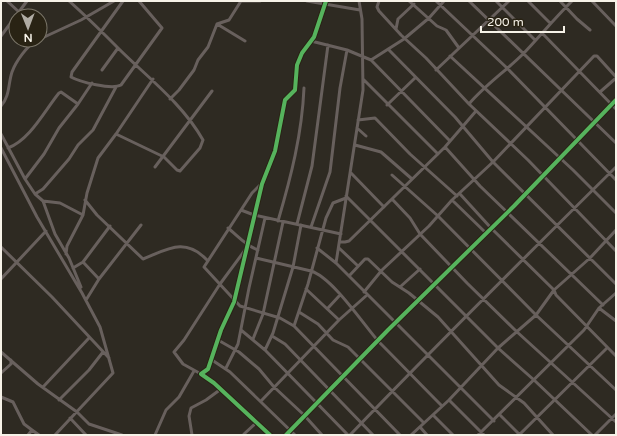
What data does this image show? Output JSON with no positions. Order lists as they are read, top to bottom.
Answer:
{
  "scale_bar": "200 m",
  "north": "bottom"
}
